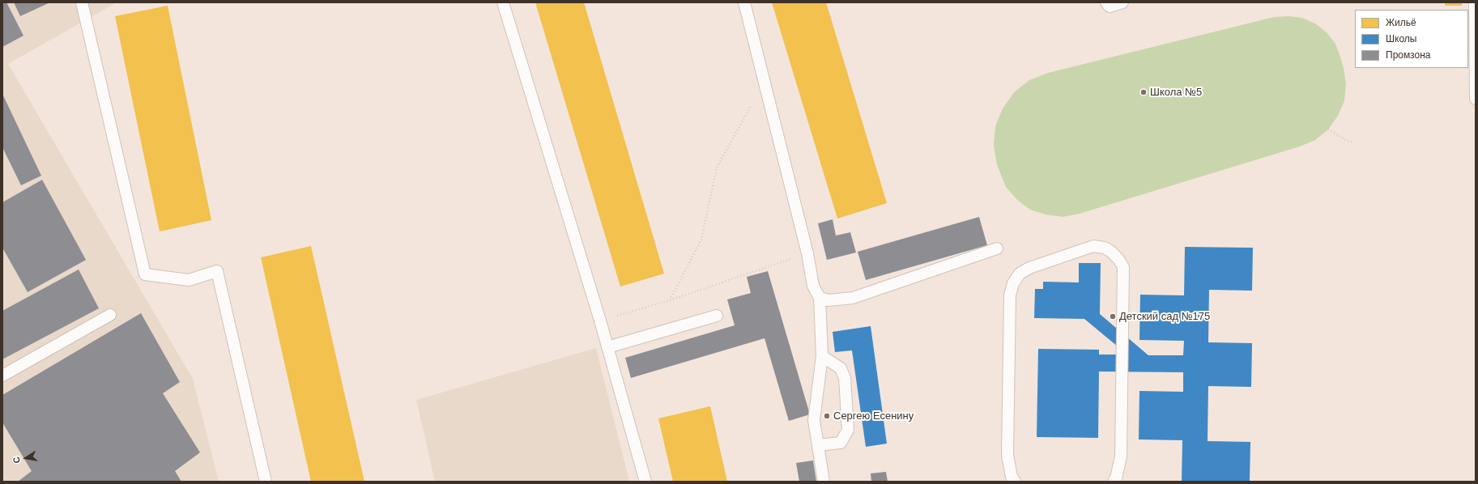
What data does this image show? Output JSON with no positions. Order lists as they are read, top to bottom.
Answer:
{
  "places": ["Школа №5", "Детский сад №175", "Сергею Есенину"],
  "legend": ["Жильё", "Школы", "Промзона"],
  "north": "left"
}
